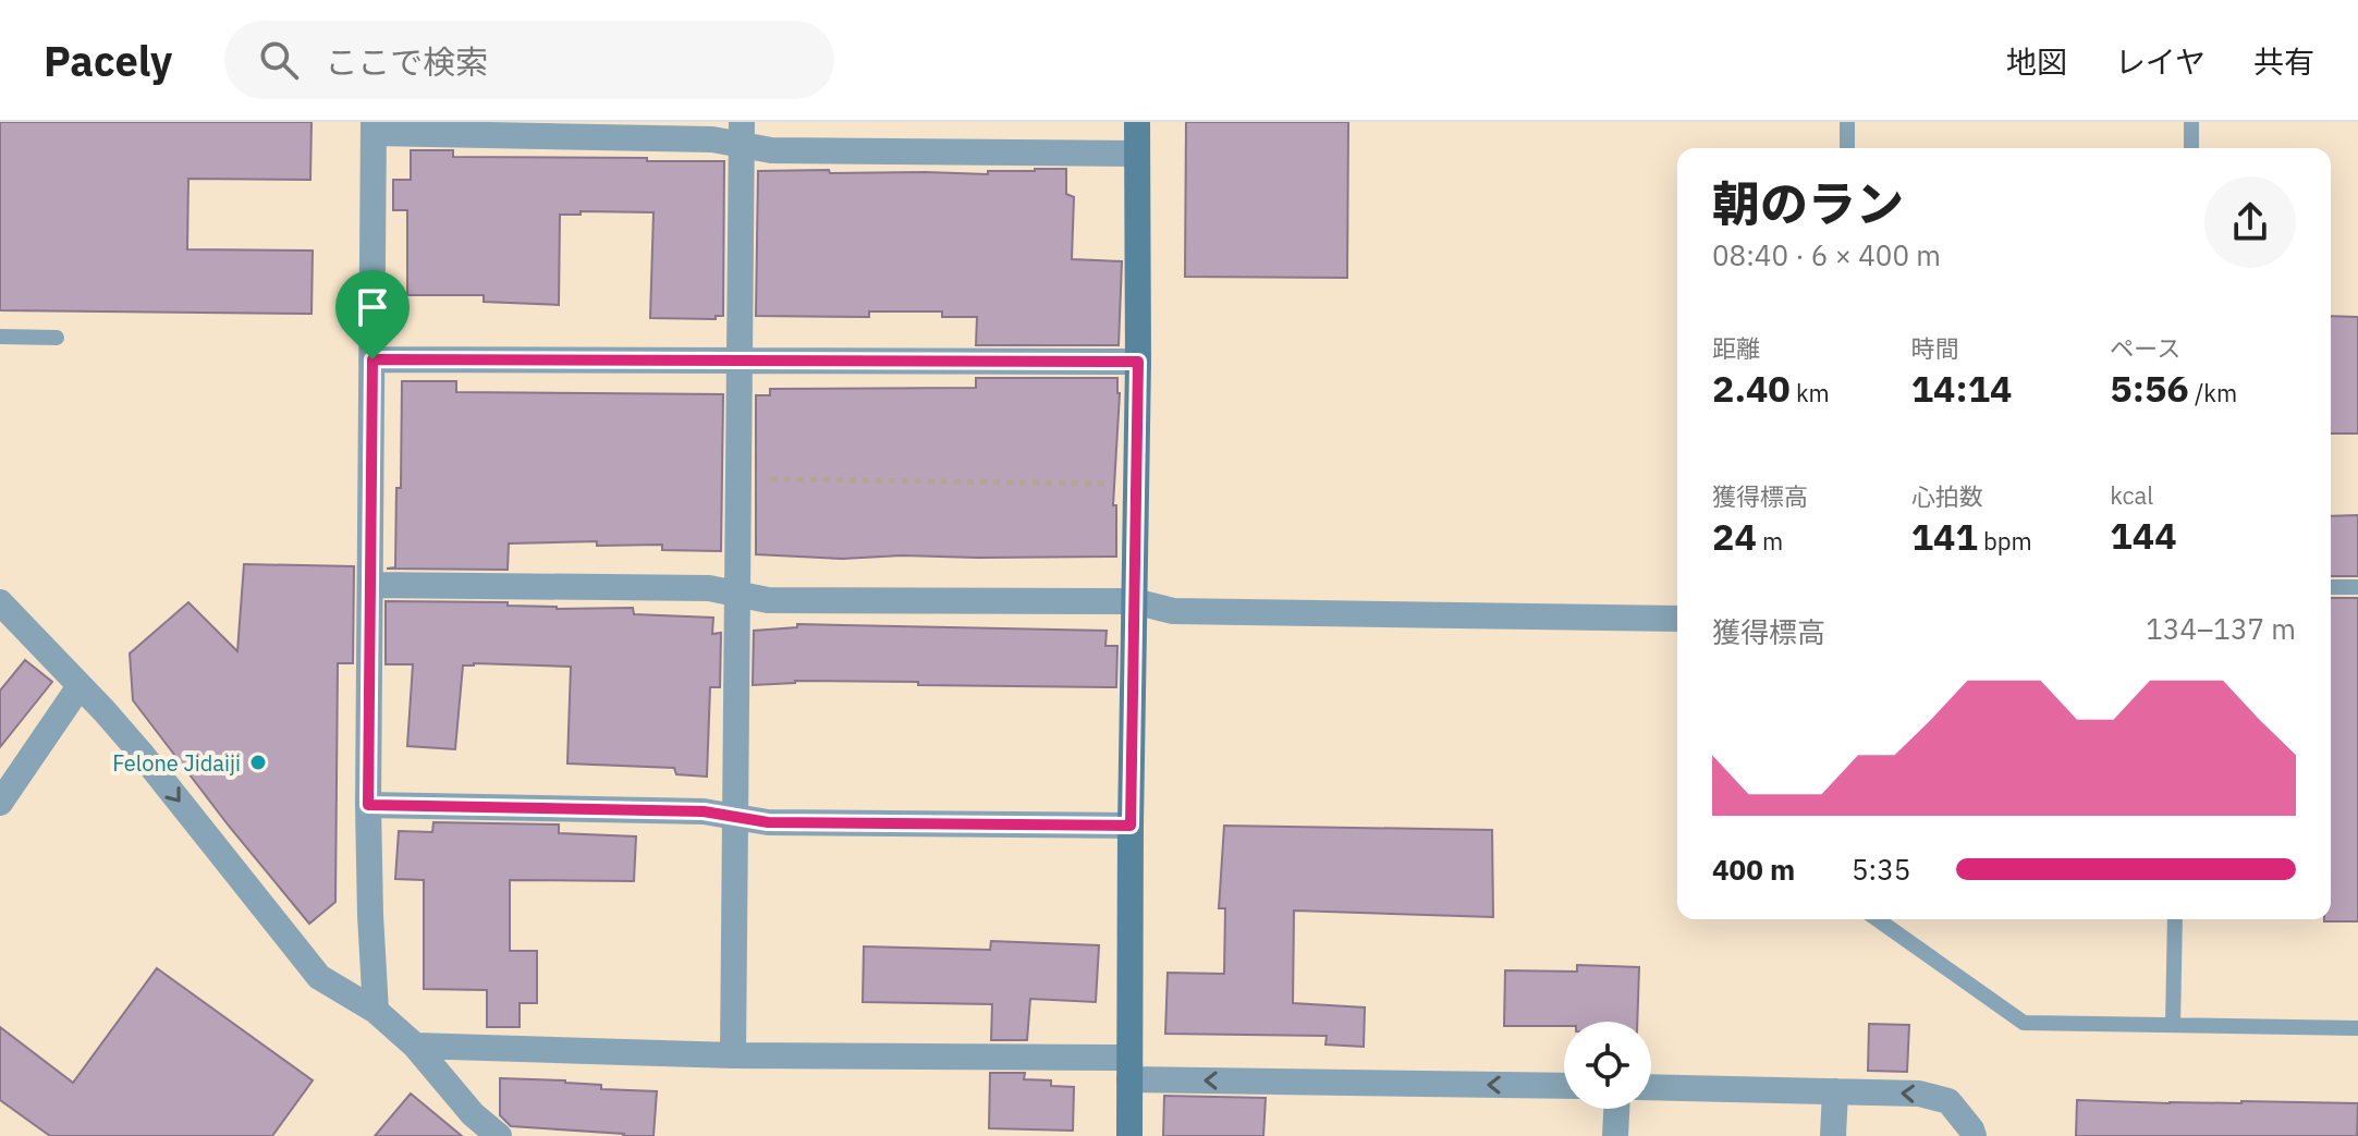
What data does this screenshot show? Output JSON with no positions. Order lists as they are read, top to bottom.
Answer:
{
  "places": ["Felone Jidaiji"],
  "page": {
    "header": "Pacely",
    "search": "ここで検索",
    "nav": ["地図", "レイヤ", "共有"],
    "heading": ["朝のラン", "08:40 · 6 × 400 m"],
    "stats": [
      ["距離", "2.40 km"],
      ["時間", "14:14"],
      ["ペース", "5:56 /km"],
      ["獲得標高", "24 m"],
      ["心拍数", "141 bpm"],
      ["kcal", "144"]
    ],
    "chart": ["獲得標高", "134–137 m"],
    "list": [
      {
        "name": "400 m",
        "note": "5:35"
      }
    ]
  }
}
